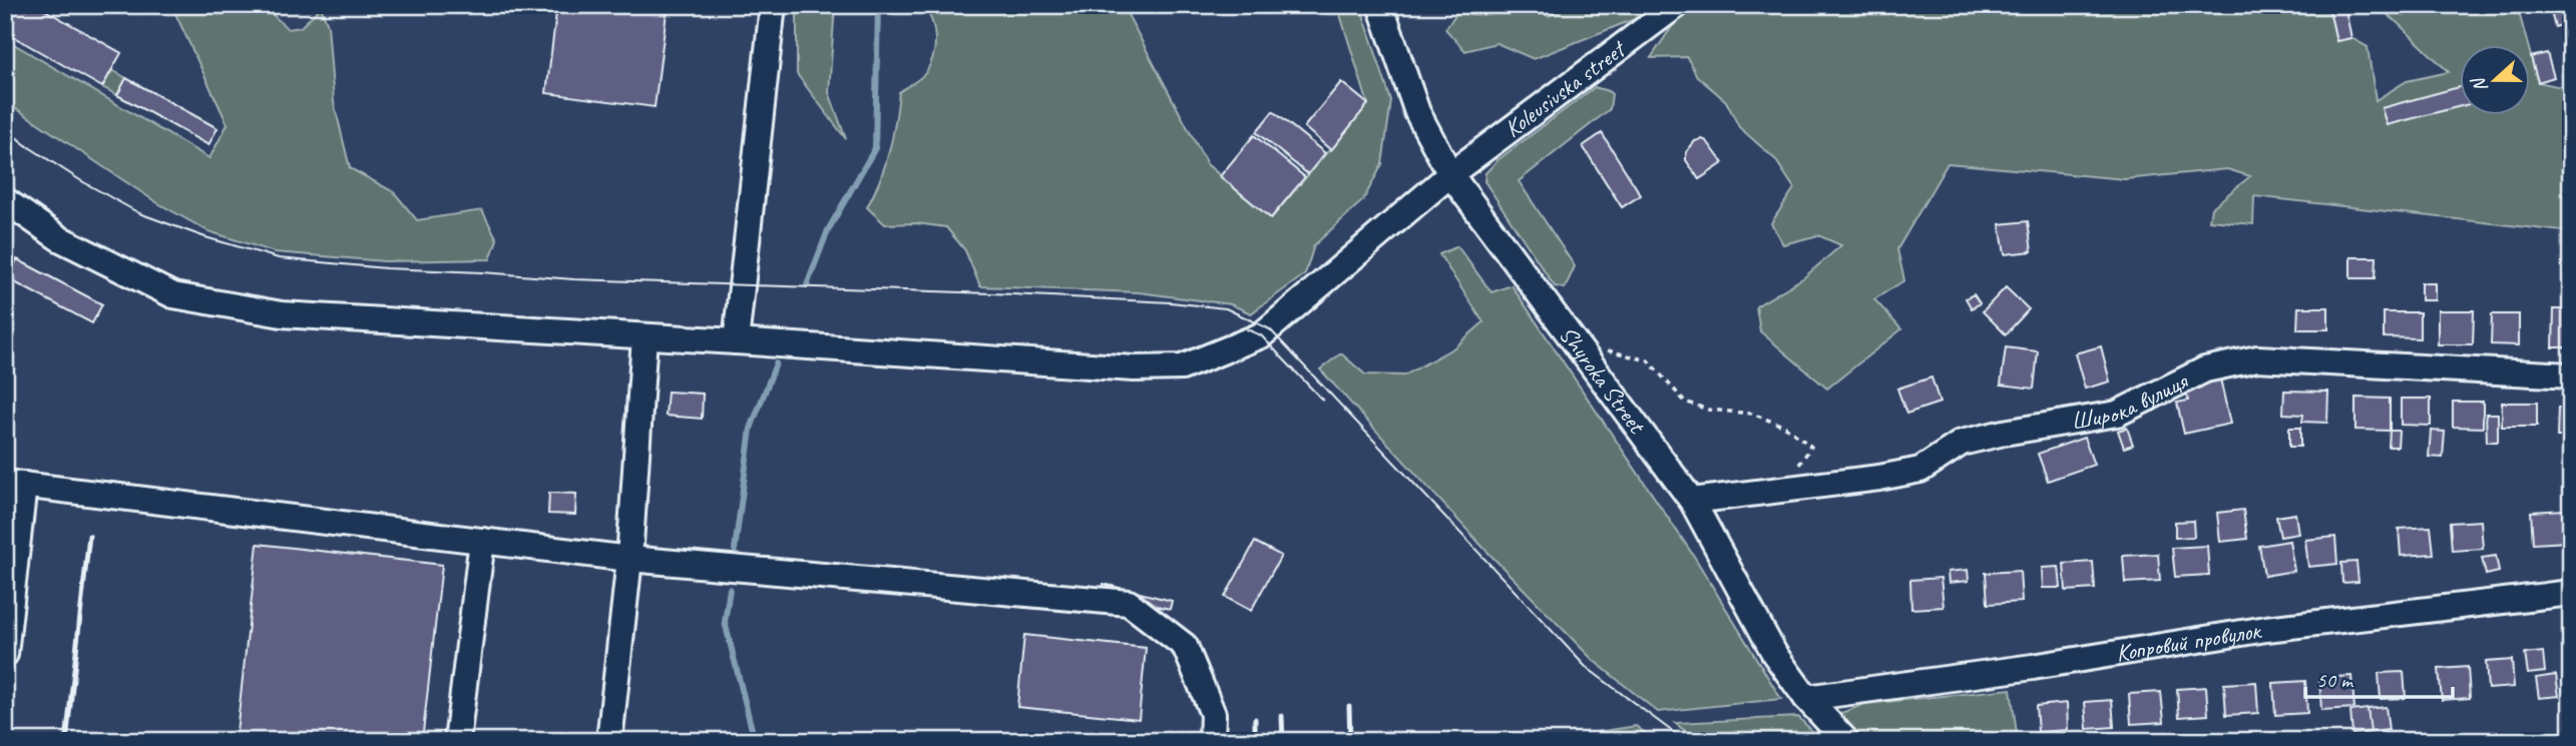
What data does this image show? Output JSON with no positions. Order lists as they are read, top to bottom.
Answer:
{
  "streets": {
    "street": [
      "Koleusivska street",
      "Shyroka Street",
      "Широка вулиця",
      "Копровий провулок"
    ]
  },
  "crossings": [
    ["Koleusivska street", "Shyroka Street"],
    ["Shyroka Street", "Широка вулиця"],
    ["Shyroka Street", "Копровий провулок"]
  ],
  "scale_bar": "50 m",
  "north": "left"
}
